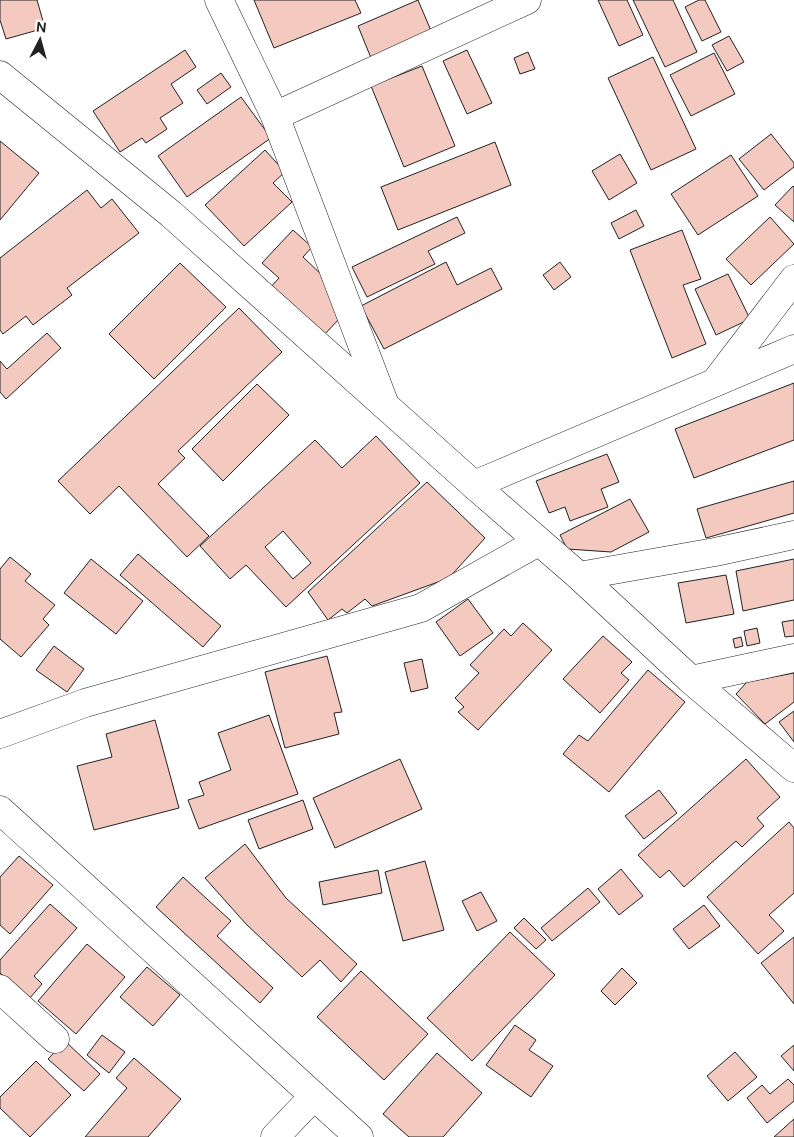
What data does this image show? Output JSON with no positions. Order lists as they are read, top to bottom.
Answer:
{
  "north": "top"
}
